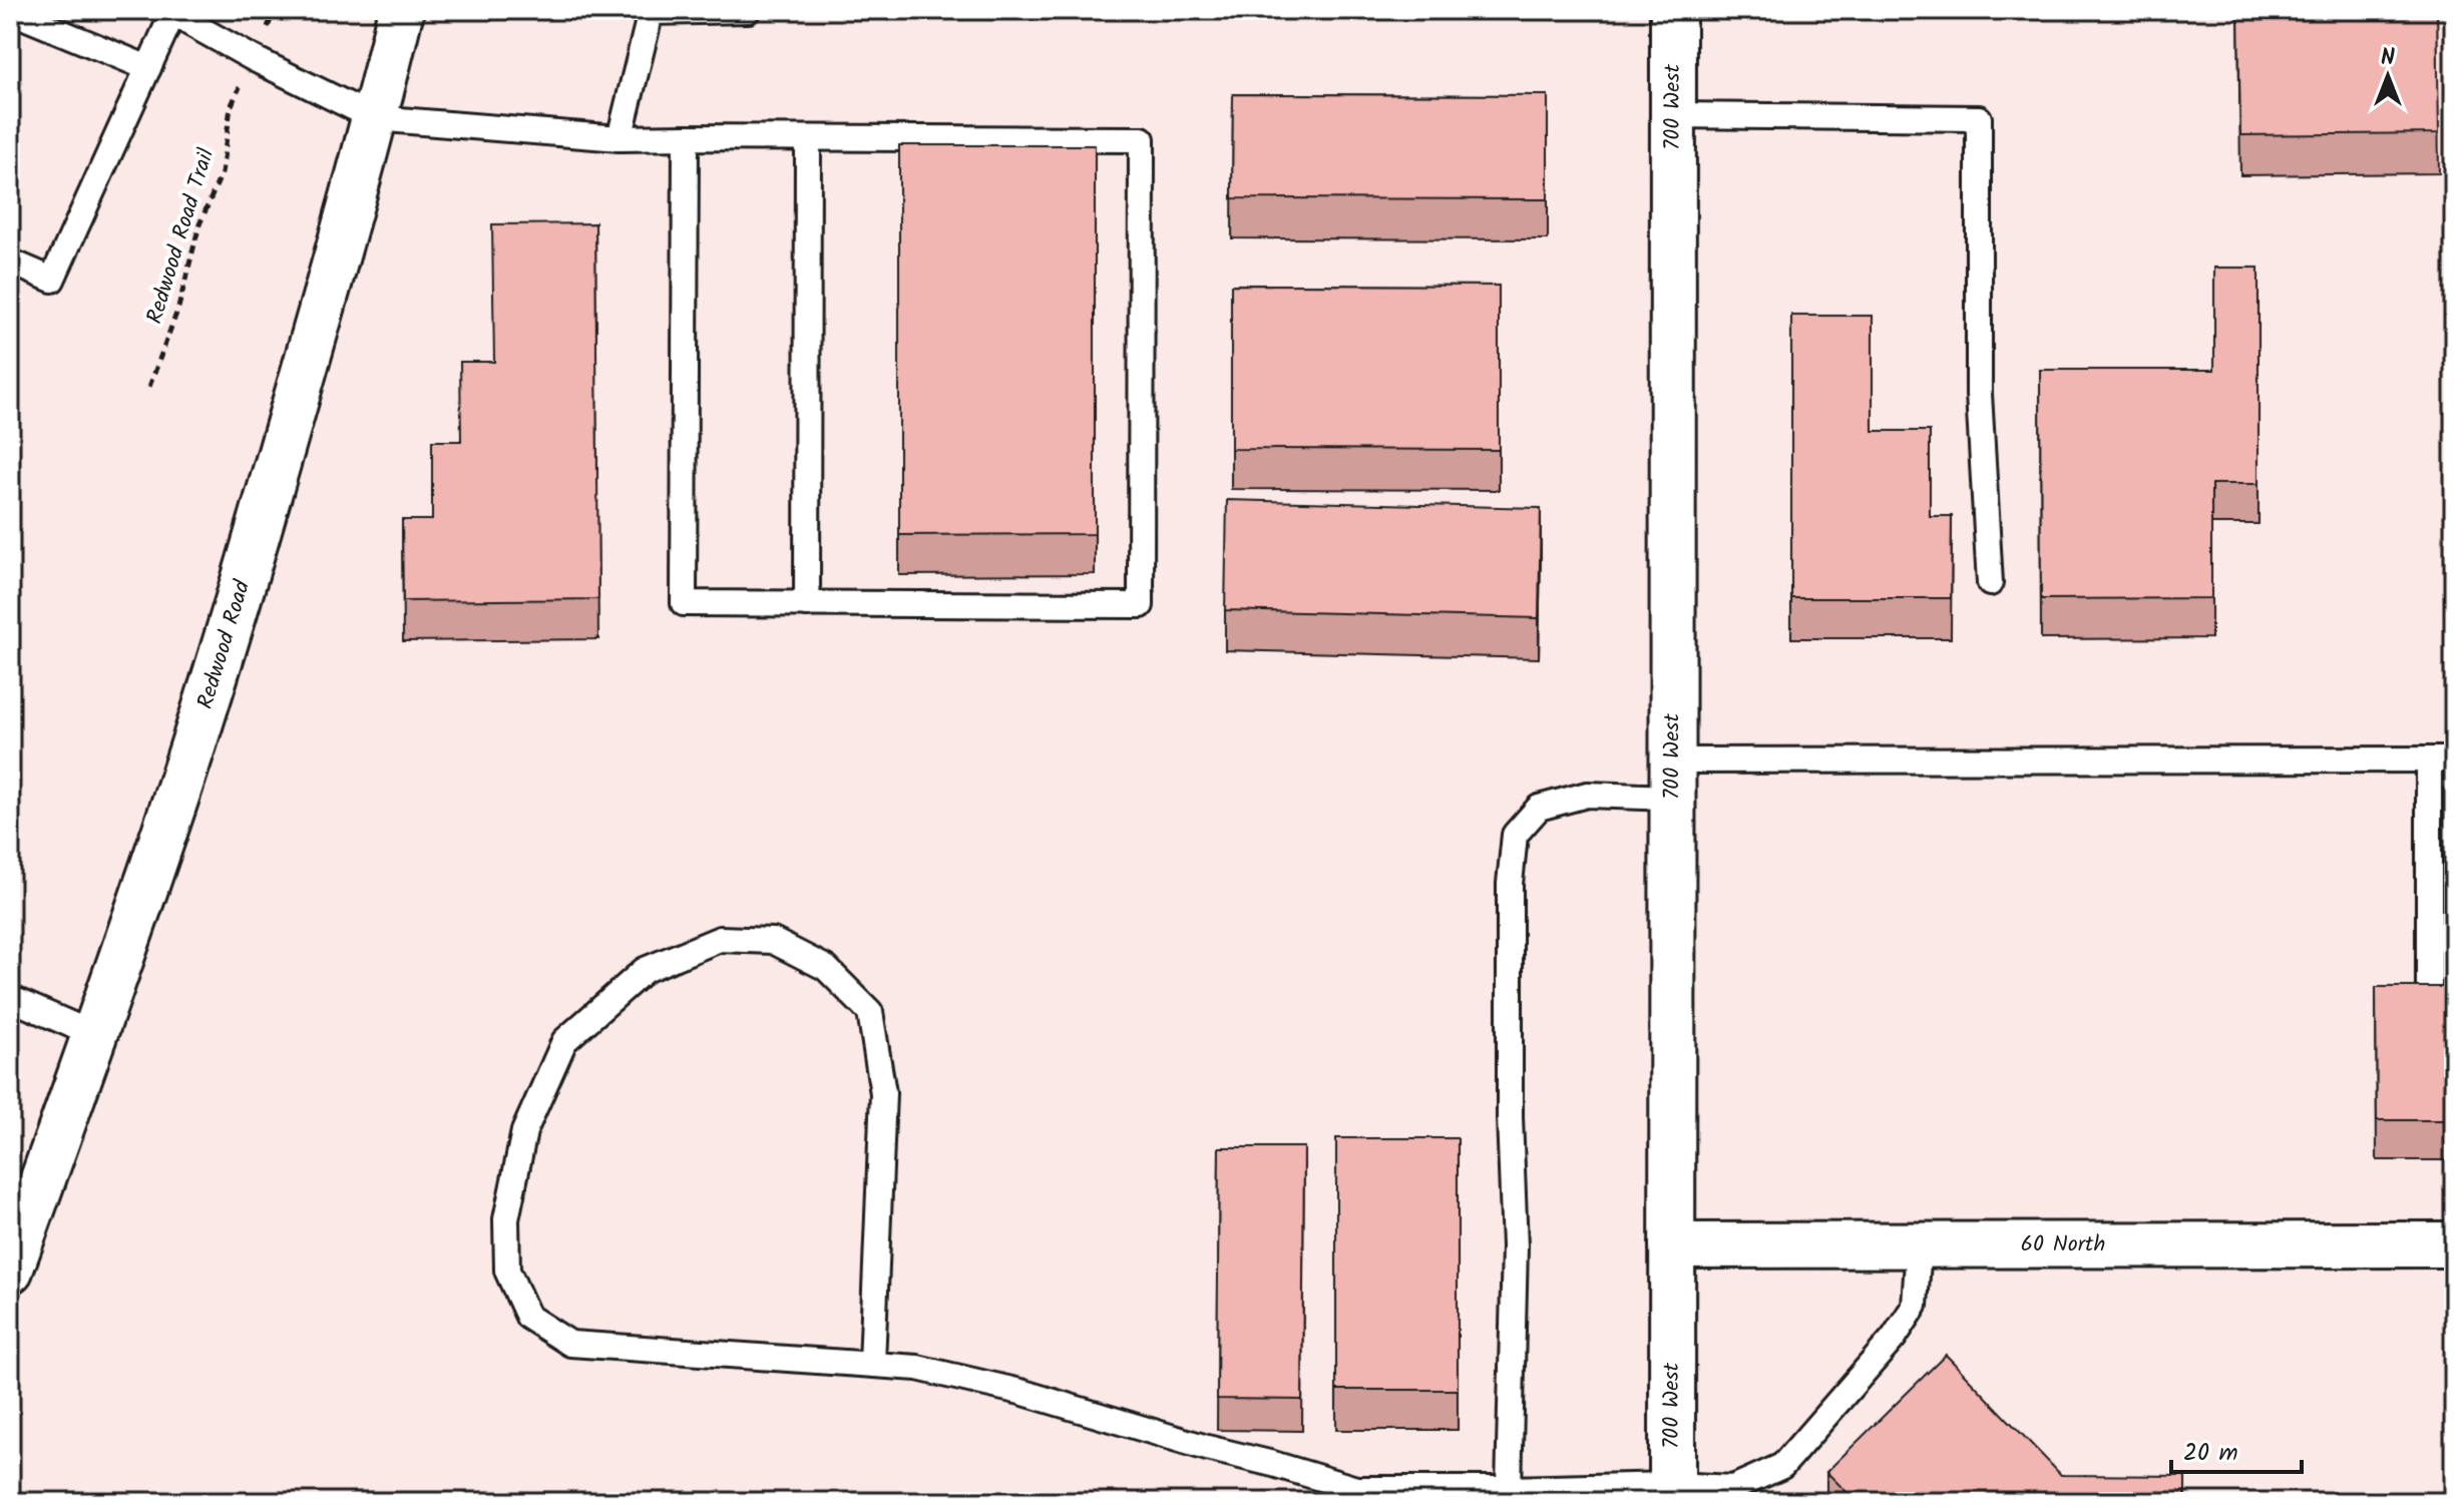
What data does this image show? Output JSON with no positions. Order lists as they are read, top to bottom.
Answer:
{
  "streets": {
    "street": ["700 West", "Redwood Road", "60 North"],
    "path": ["Redwood Road Trail"]
  },
  "crossings": [
    ["700 West", "60 North"]
  ],
  "scale_bar": "20 m",
  "north": "top"
}
